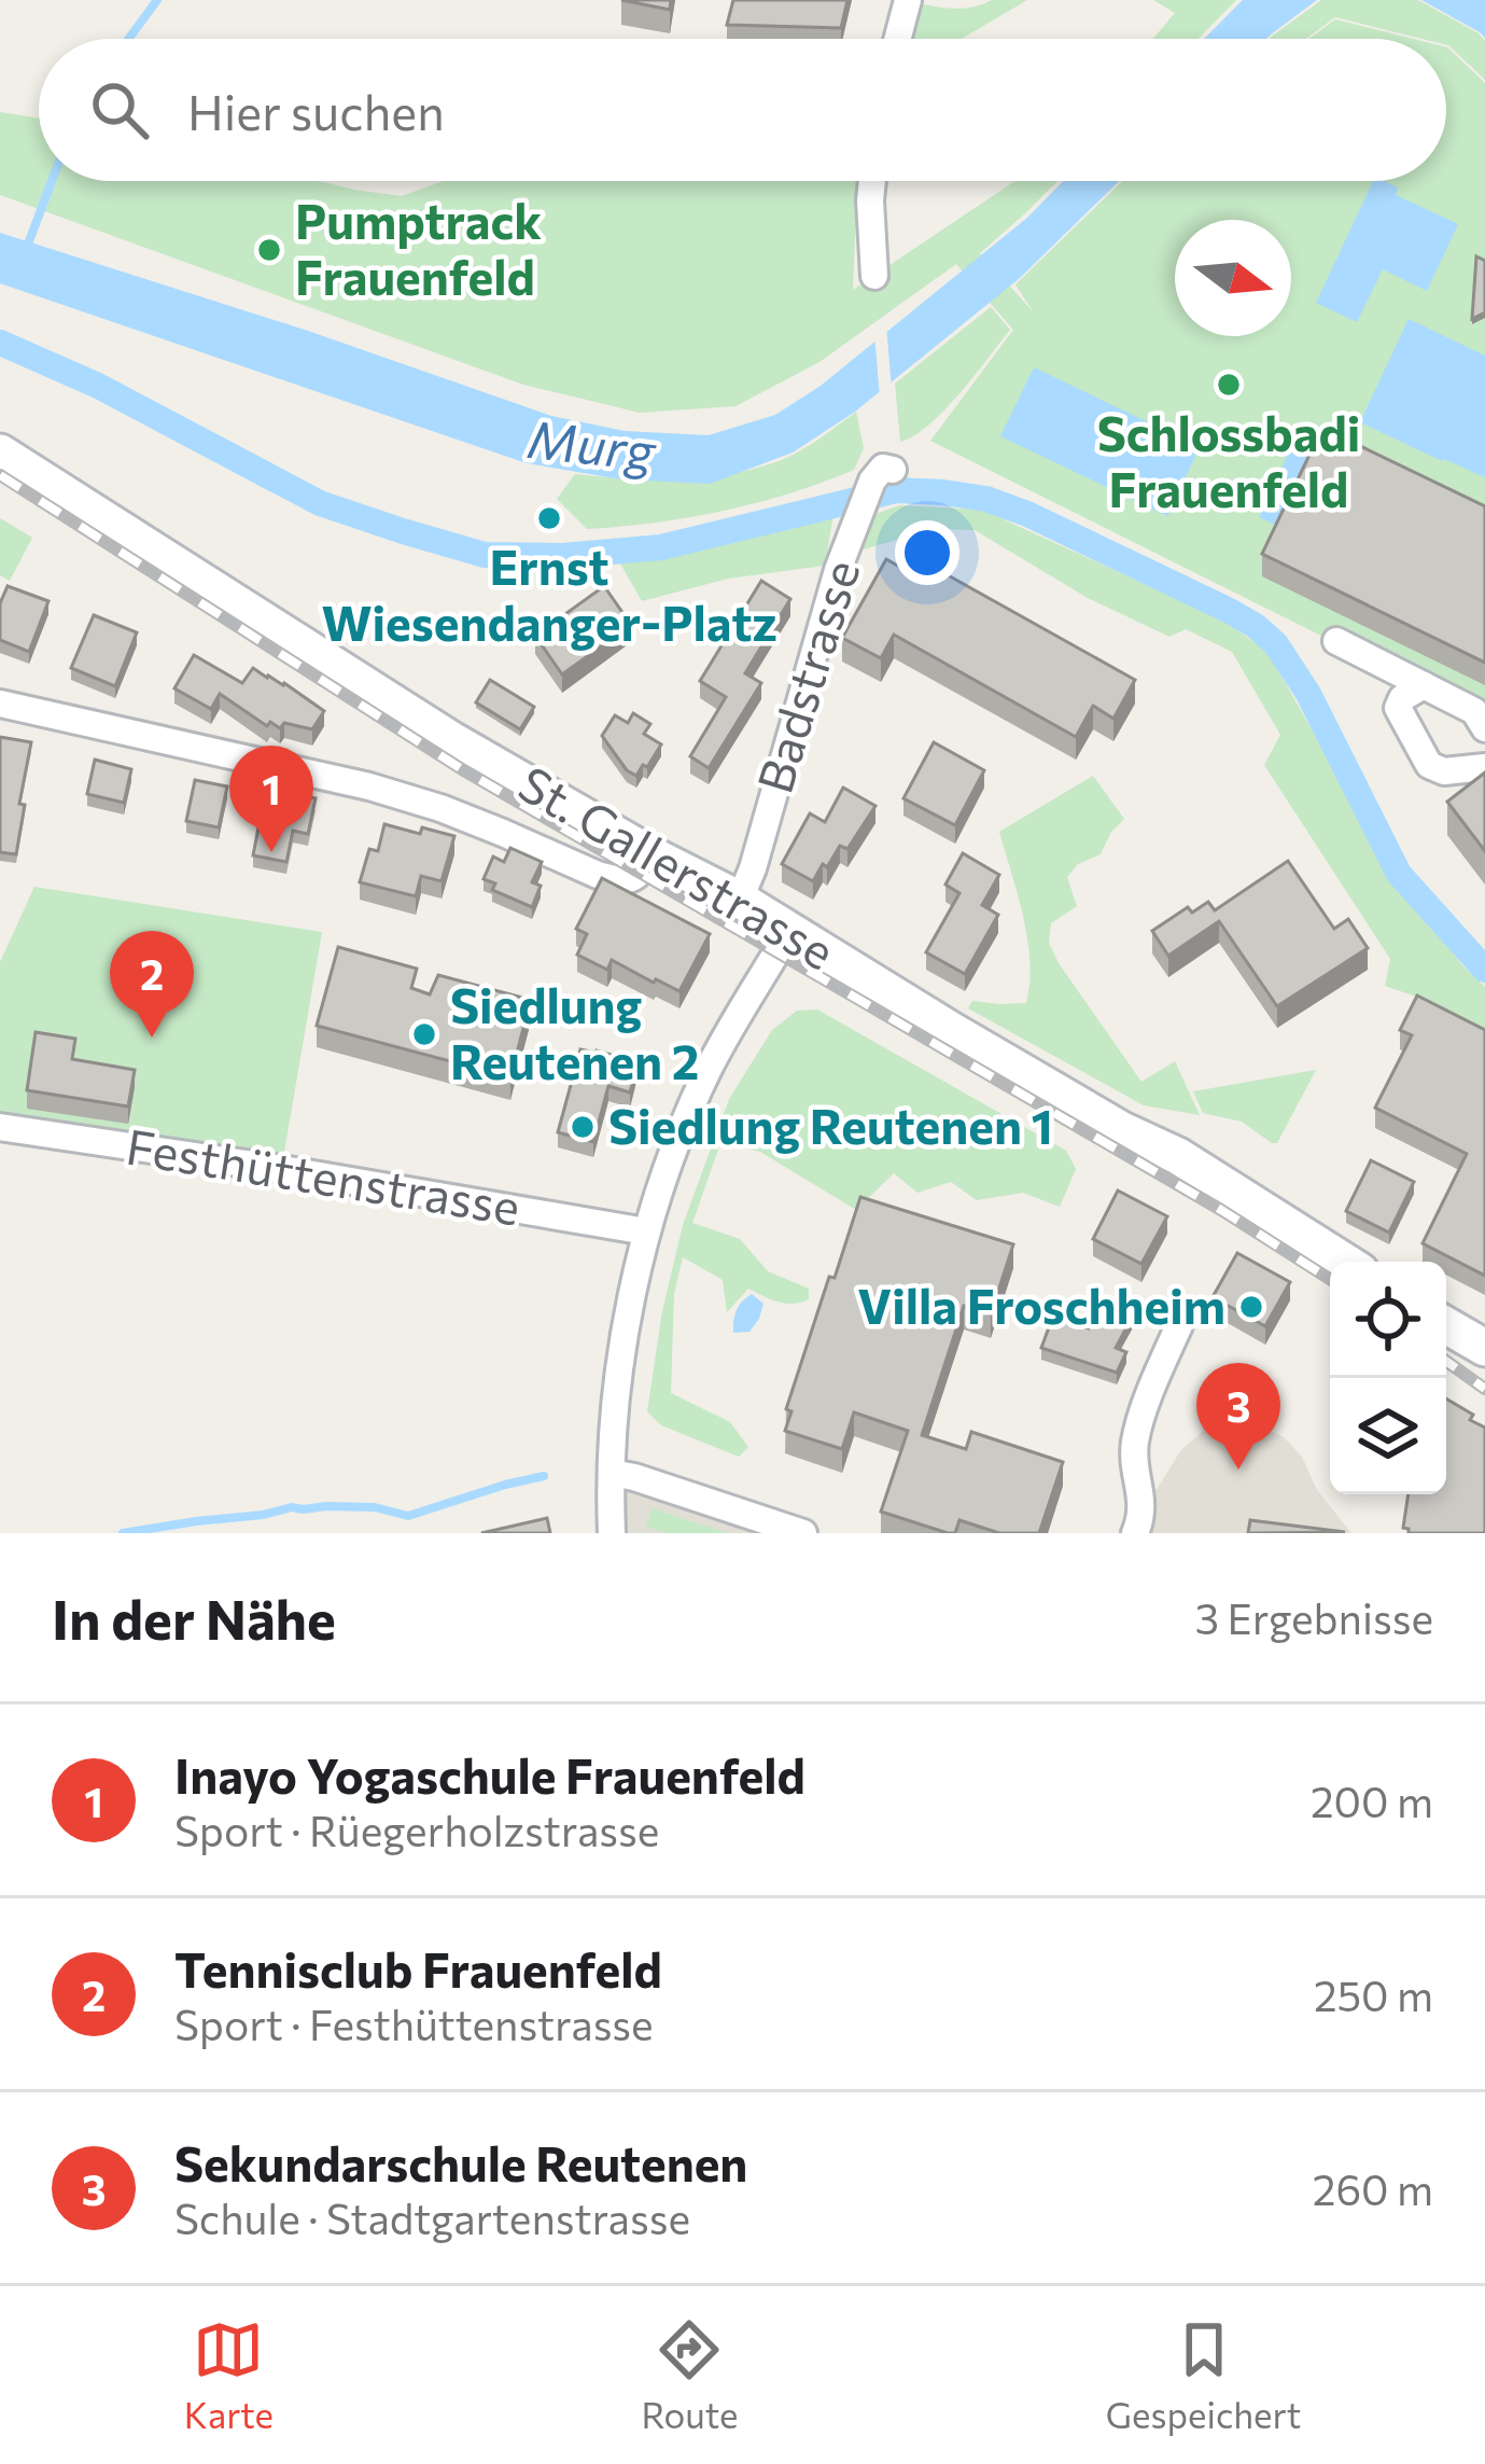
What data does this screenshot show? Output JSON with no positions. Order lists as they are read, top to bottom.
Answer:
{
  "streets": {
    "main road": ["St. Gallerstrasse"],
    "street": ["Badstrasse", "Festhüttenstrasse"]
  },
  "crossings": [
    ["Badstrasse", "St. Gallerstrasse"]
  ],
  "water": ["Murg"],
  "places": [
    "Pumptrack Frauenfeld",
    "Schlossbadi Frauenfeld",
    "Ernst Wiesendanger-Platz",
    "Siedlung Reutenen 2",
    "Siedlung Reutenen 1",
    "Villa Froschheim"
  ],
  "north": "right",
  "page": {
    "search": "Hier suchen",
    "pins": ["1", "2", "3"],
    "heading": ["In der Nähe", "3 Ergebnisse"],
    "list": [
      {
        "mark": "1",
        "name": "Inayo Yogaschule Frauenfeld",
        "note": "Sport · Rüegerholzstrasse",
        "value": "200 m"
      },
      {
        "mark": "2",
        "name": "Tennisclub Frauenfeld",
        "note": "Sport · Festhüttenstrasse",
        "value": "250 m"
      },
      {
        "mark": "3",
        "name": "Sekundarschule Reutenen",
        "note": "Schule · Stadtgartenstrasse",
        "value": "260 m"
      }
    ],
    "nav": ["Karte", "Route", "Gespeichert"]
  }
}
